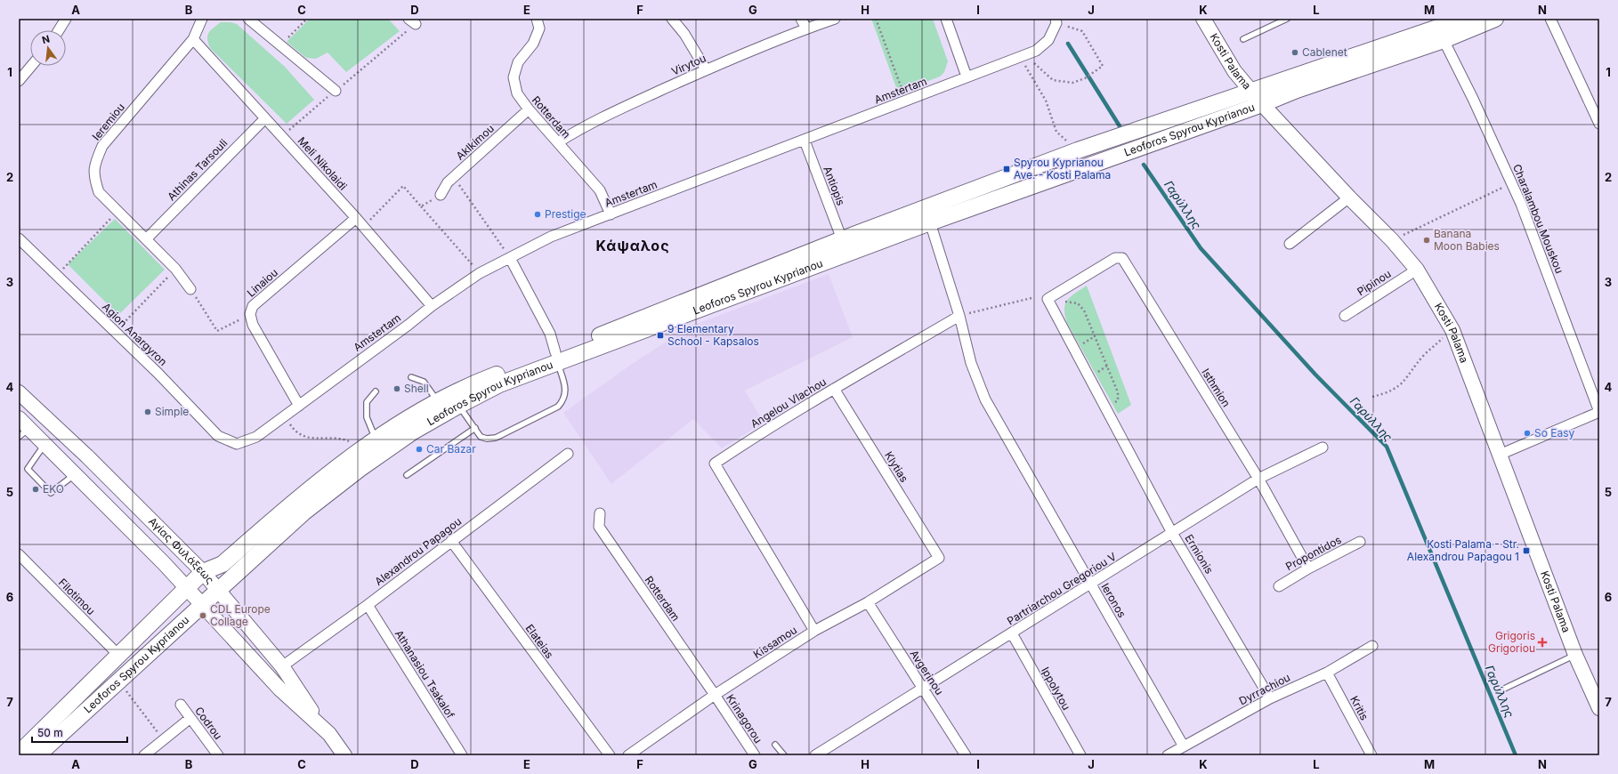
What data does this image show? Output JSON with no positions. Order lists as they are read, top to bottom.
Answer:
{
  "streets": {
    "main road": ["Kosti Palama", "Leoforos Spyrou Kyprianou", "Αγίας Φυλάξεως"],
    "street": [
      "Virytou",
      "Amstertam",
      "Rotterdam",
      "Ieremiou",
      "Aklkimou",
      "Meli Nikolaidi",
      "Athinas Tarsouli",
      "Antiopis",
      "Charalambou Mouskou",
      "Linaiou",
      "Pipinou",
      "Agion Anargyron",
      "Isthmion",
      "Angelou Vlachou",
      "Klytias",
      "Alexandrou Papagou",
      "Propontidos",
      "Ermionis",
      "Partriarchou Gregoriou V",
      "Filotimou",
      "Ieronos",
      "Elateias",
      "Kissamou",
      "Avgerinou",
      "Athanasiou Tsakalof",
      "Ippolytou",
      "Dyrrachiou",
      "Kritis",
      "Krinagorou",
      "Codrou"
    ]
  },
  "crossings": [
    ["Kosti Palama", "Leoforos Spyrou Kyprianou"],
    ["Kosti Palama", "Pipinou"],
    ["Virytou", "Rotterdam"],
    ["Amstertam", "Rotterdam"],
    ["Amstertam", "Meli Nikolaidi"],
    ["Amstertam", "Antiopis"],
    ["Amstertam", "Linaiou"],
    ["Amstertam", "Agion Anargyron"],
    ["Rotterdam", "Aklkimou"],
    ["Rotterdam", "Kissamou"],
    ["Rotterdam", "Krinagorou"],
    ["Ieremiou", "Meli Nikolaidi"],
    ["Ieremiou", "Athinas Tarsouli"],
    ["Leoforos Spyrou Kyprianou", "Antiopis"],
    ["Leoforos Spyrou Kyprianou", "Charalambou Mouskou"],
    ["Leoforos Spyrou Kyprianou", "Αγίας Φυλάξεως"],
    ["Leoforos Spyrou Kyprianou", "Filotimou"],
    ["Meli Nikolaidi", "Athinas Tarsouli"],
    ["Meli Nikolaidi", "Linaiou"],
    ["Isthmion", "Propontidos"],
    ["Isthmion", "Ermionis"],
    ["Isthmion", "Partriarchou Gregoriou V"],
    ["Angelou Vlachou", "Klytias"],
    ["Angelou Vlachou", "Ieronos"],
    ["Angelou Vlachou", "Kissamou"],
    ["Klytias", "Kissamou"],
    ["Αγίας Φυλάξεως", "Alexandrou Papagou"],
    ["Alexandrou Papagou", "Elateias"],
    ["Alexandrou Papagou", "Athanasiou Tsakalof"],
    ["Ermionis", "Partriarchou Gregoriou V"],
    ["Ermionis", "Dyrrachiou"],
    ["Partriarchou Gregoriou V", "Ieronos"],
    ["Partriarchou Gregoriou V", "Avgerinou"],
    ["Partriarchou Gregoriou V", "Ippolytou"],
    ["Ieronos", "Dyrrachiou"],
    ["Kissamou", "Avgerinou"],
    ["Kissamou", "Krinagorou"],
    ["Dyrrachiou", "Kritis"]
  ],
  "districts": ["Κάψαλος"],
  "water": ["Γαρύλλης"],
  "places": {
    "other": [
      "Cablenet",
      "Prestige",
      "Banana Moon Babies",
      "Shell",
      "Simple",
      "So Easy",
      "Car Bazar",
      "EKO",
      "CDL Europe Collage"
    ],
    "transit": ["Spyrou Kyprianou Ave. - Kosti Palama", "9 Elementary School - Kapsalos", "Kosti Palama - Str. Alexandrou Papagou 1"],
    "health": ["Grigoris Grigoriou"]
  },
  "scale_bar": "50 m",
  "north": "top",
  "grid": {
    "columns": [
      "A",
      "B",
      "C",
      "D",
      "E",
      "F",
      "G",
      "H",
      "I",
      "J",
      "K",
      "L",
      "M",
      "N"
    ],
    "rows": [
      "1",
      "2",
      "3",
      "4",
      "5",
      "6",
      "7"
    ]
  }
}
